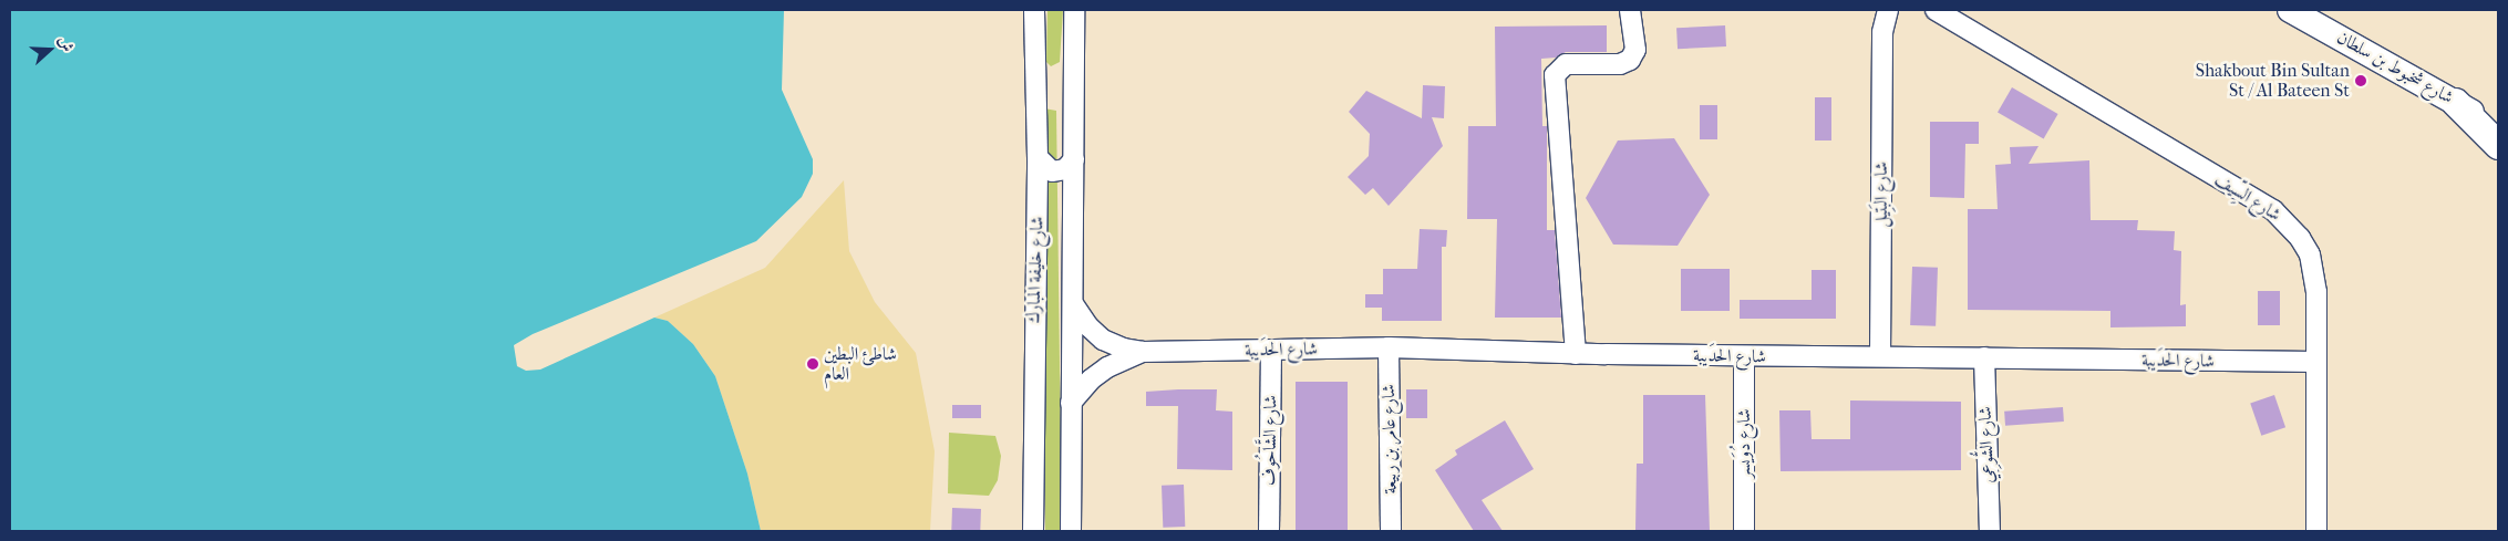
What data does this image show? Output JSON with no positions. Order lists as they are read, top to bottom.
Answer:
{
  "streets": {
    "main road": ["شارع شخبوط بن سلطان"],
    "street": [
      "شارع البَتِيل",
      "شارع السِّيف",
      "شارع خليفة المبارك",
      "شارع الحدَيبة",
      "شارع عامر بن ربيعة",
      "شارع الشَّاحُوف",
      "شارع دُوَيسر",
      "شارع الشُّوعِي"
    ]
  },
  "crossings": [
    ["شارع البَتِيل", "شارع الحدَيبة"],
    ["شارع السِّيف", "شارع الحدَيبة"],
    ["شارع الحدَيبة", "شارع عامر بن ربيعة"],
    ["شارع الحدَيبة", "شارع الشَّاحُوف"],
    ["شارع الحدَيبة", "شارع دُوَيسر"],
    ["شارع الحدَيبة", "شارع الشُّوعِي"]
  ],
  "places": ["Shakbout Bin Sultan St / Al Bateen St", "شاطئ البطين العام"],
  "north": "right"
}
